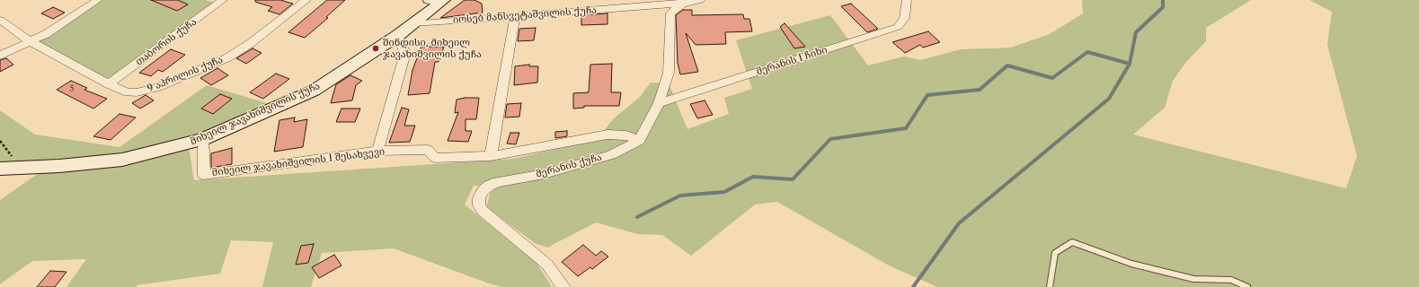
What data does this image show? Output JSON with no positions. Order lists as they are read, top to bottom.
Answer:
{
  "streets": {
    "main road": ["მიხეილ ჯავახიშვილის ქუჩა"],
    "street": [
      "იოსებ მანსვეტაშვილის ქუჩა",
      "თაბორის ქუჩა",
      "მერანის I ჩიხი",
      "9 აპრილის ქუჩა",
      "მიხეილ ჯავახიშვილის I შესახვევი",
      "მერანის ქუჩა"
    ]
  },
  "crossings": [
    ["იოსებ მანსვეტაშვილის ქუჩა", "მიხეილ ჯავახიშვილის ქუჩა"],
    ["თაბორის ქუჩა", "9 აპრილის ქუჩა"],
    ["მიხეილ ჯავახიშვილის ქუჩა", "მიხეილ ჯავახიშვილის I შესახვევი"],
    ["მიხეილ ჯავახიშვილის I შესახვევი", "მერანის ქუჩა"]
  ],
  "places": ["შინდისი, მიხეილ ჯავახიშვილის ქუჩა"],
  "house_numbers": ["5"]
}
